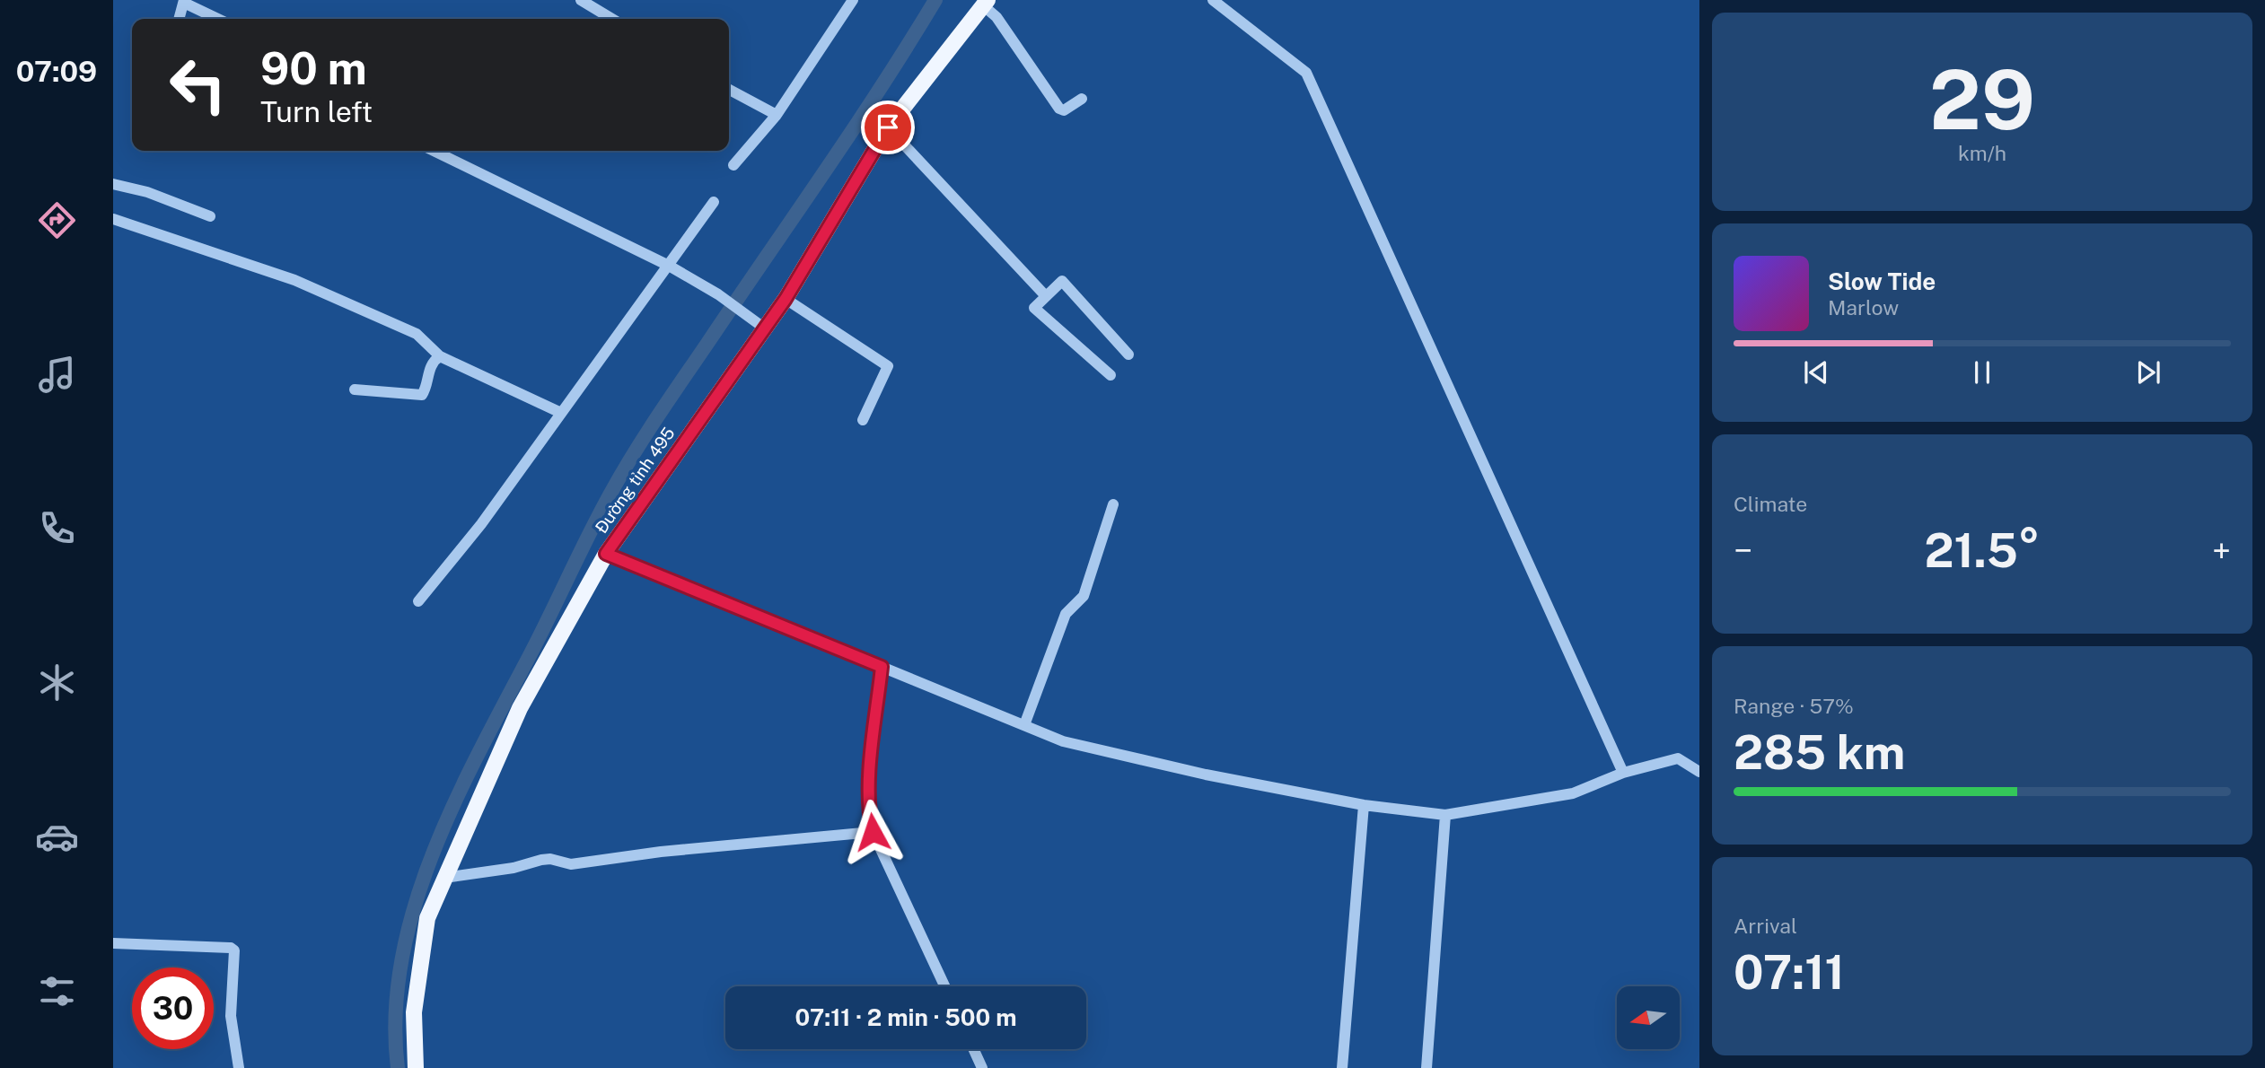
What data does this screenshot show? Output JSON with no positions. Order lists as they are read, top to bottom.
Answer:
{
  "streets": {
    "main road": ["Đường tỉnh 495"]
  },
  "north": "left",
  "page": {
    "tabs": "07:09",
    "tile": [
      ["29", "km/h"],
      "Climate",
      ["Range · 57%", "285 km"],
      ["Arrival", "07:11"]
    ],
    "turn": ["90 m", "Turn left"],
    "song": ["Slow Tide", "Marlow"],
    "heat": ["−", "21.5°", "+"],
    "limit": "30",
    "trip": "07:11 · 2 min · 500 m"
  }
}
